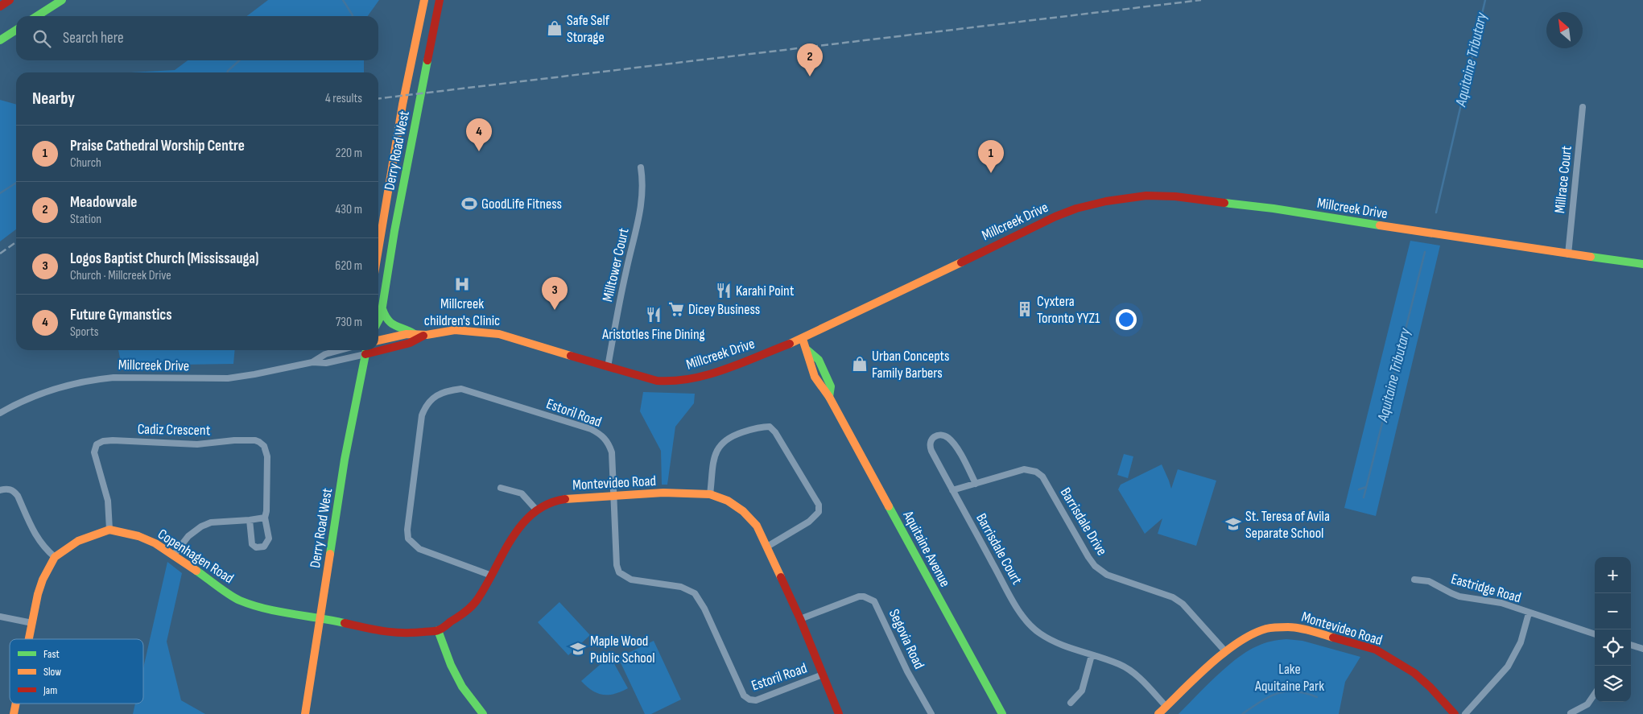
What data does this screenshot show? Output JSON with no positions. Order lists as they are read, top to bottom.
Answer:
{
  "streets": {
    "main road": [
      "Derry Road West",
      "Millcreek Drive",
      "Montevideo Road",
      "Aquitaine Avenue",
      "Copenhagen Road"
    ],
    "street": [
      "Millrace Court",
      "Milltower Court",
      "Estoril Road",
      "Cadiz Crescent",
      "Barrisdale Drive",
      "Barrisdale Court",
      "Eastridge Road",
      "Segovia Road"
    ]
  },
  "crossings": [
    ["Derry Road West", "Millcreek Drive"],
    ["Derry Road West", "Montevideo Road"],
    ["Derry Road West", "Copenhagen Road"],
    ["Millrace Court", "Millcreek Drive"],
    ["Millcreek Drive", "Milltower Court"],
    ["Millcreek Drive", "Aquitaine Avenue"],
    ["Estoril Road", "Montevideo Road"],
    ["Cadiz Crescent", "Copenhagen Road"],
    ["Montevideo Road", "Barrisdale Drive"],
    ["Montevideo Road", "Copenhagen Road"],
    ["Montevideo Road", "Segovia Road"],
    ["Barrisdale Drive", "Barrisdale Court"]
  ],
  "water": ["Aquitaine Tributary"],
  "parks": ["Lake Aquitaine Park"],
  "places": {
    "shop": ["Safe Self Storage", "Urban Concepts Family Barbers"],
    "sports": ["GoodLife Fitness"],
    "hospital": ["Millcreek children's Clinic"],
    "restaurant": ["Karahi Point", "Aristotles Fine Dining"],
    "supermarket": ["Dicey Business"],
    "building": ["Cyxtera Toronto YYZ1"],
    "school or university": ["St. Teresa of Avila Separate School", "Maple Wood Public School"]
  },
  "legend": ["Fast", "Slow", "Jam"],
  "north": "top left",
  "page": {
    "search": "Search here",
    "pins": [
      "2",
      "4",
      "1",
      "3"
    ],
    "heading": ["Nearby", "4 results"],
    "list": [
      {
        "mark": "1",
        "name": "Praise Cathedral Worship Centre",
        "note": "Church",
        "value": "220 m"
      },
      {
        "mark": "2",
        "name": "Meadowvale",
        "note": "Station",
        "value": "430 m"
      },
      {
        "mark": "3",
        "name": "Logos Baptist Church (Mississauga)",
        "note": "Church · Millcreek Drive",
        "value": "620 m"
      },
      {
        "mark": "4",
        "name": "Future Gymanstics",
        "note": "Sports",
        "value": "730 m"
      }
    ],
    "map_buttons": ["+", "−"]
  }
}
